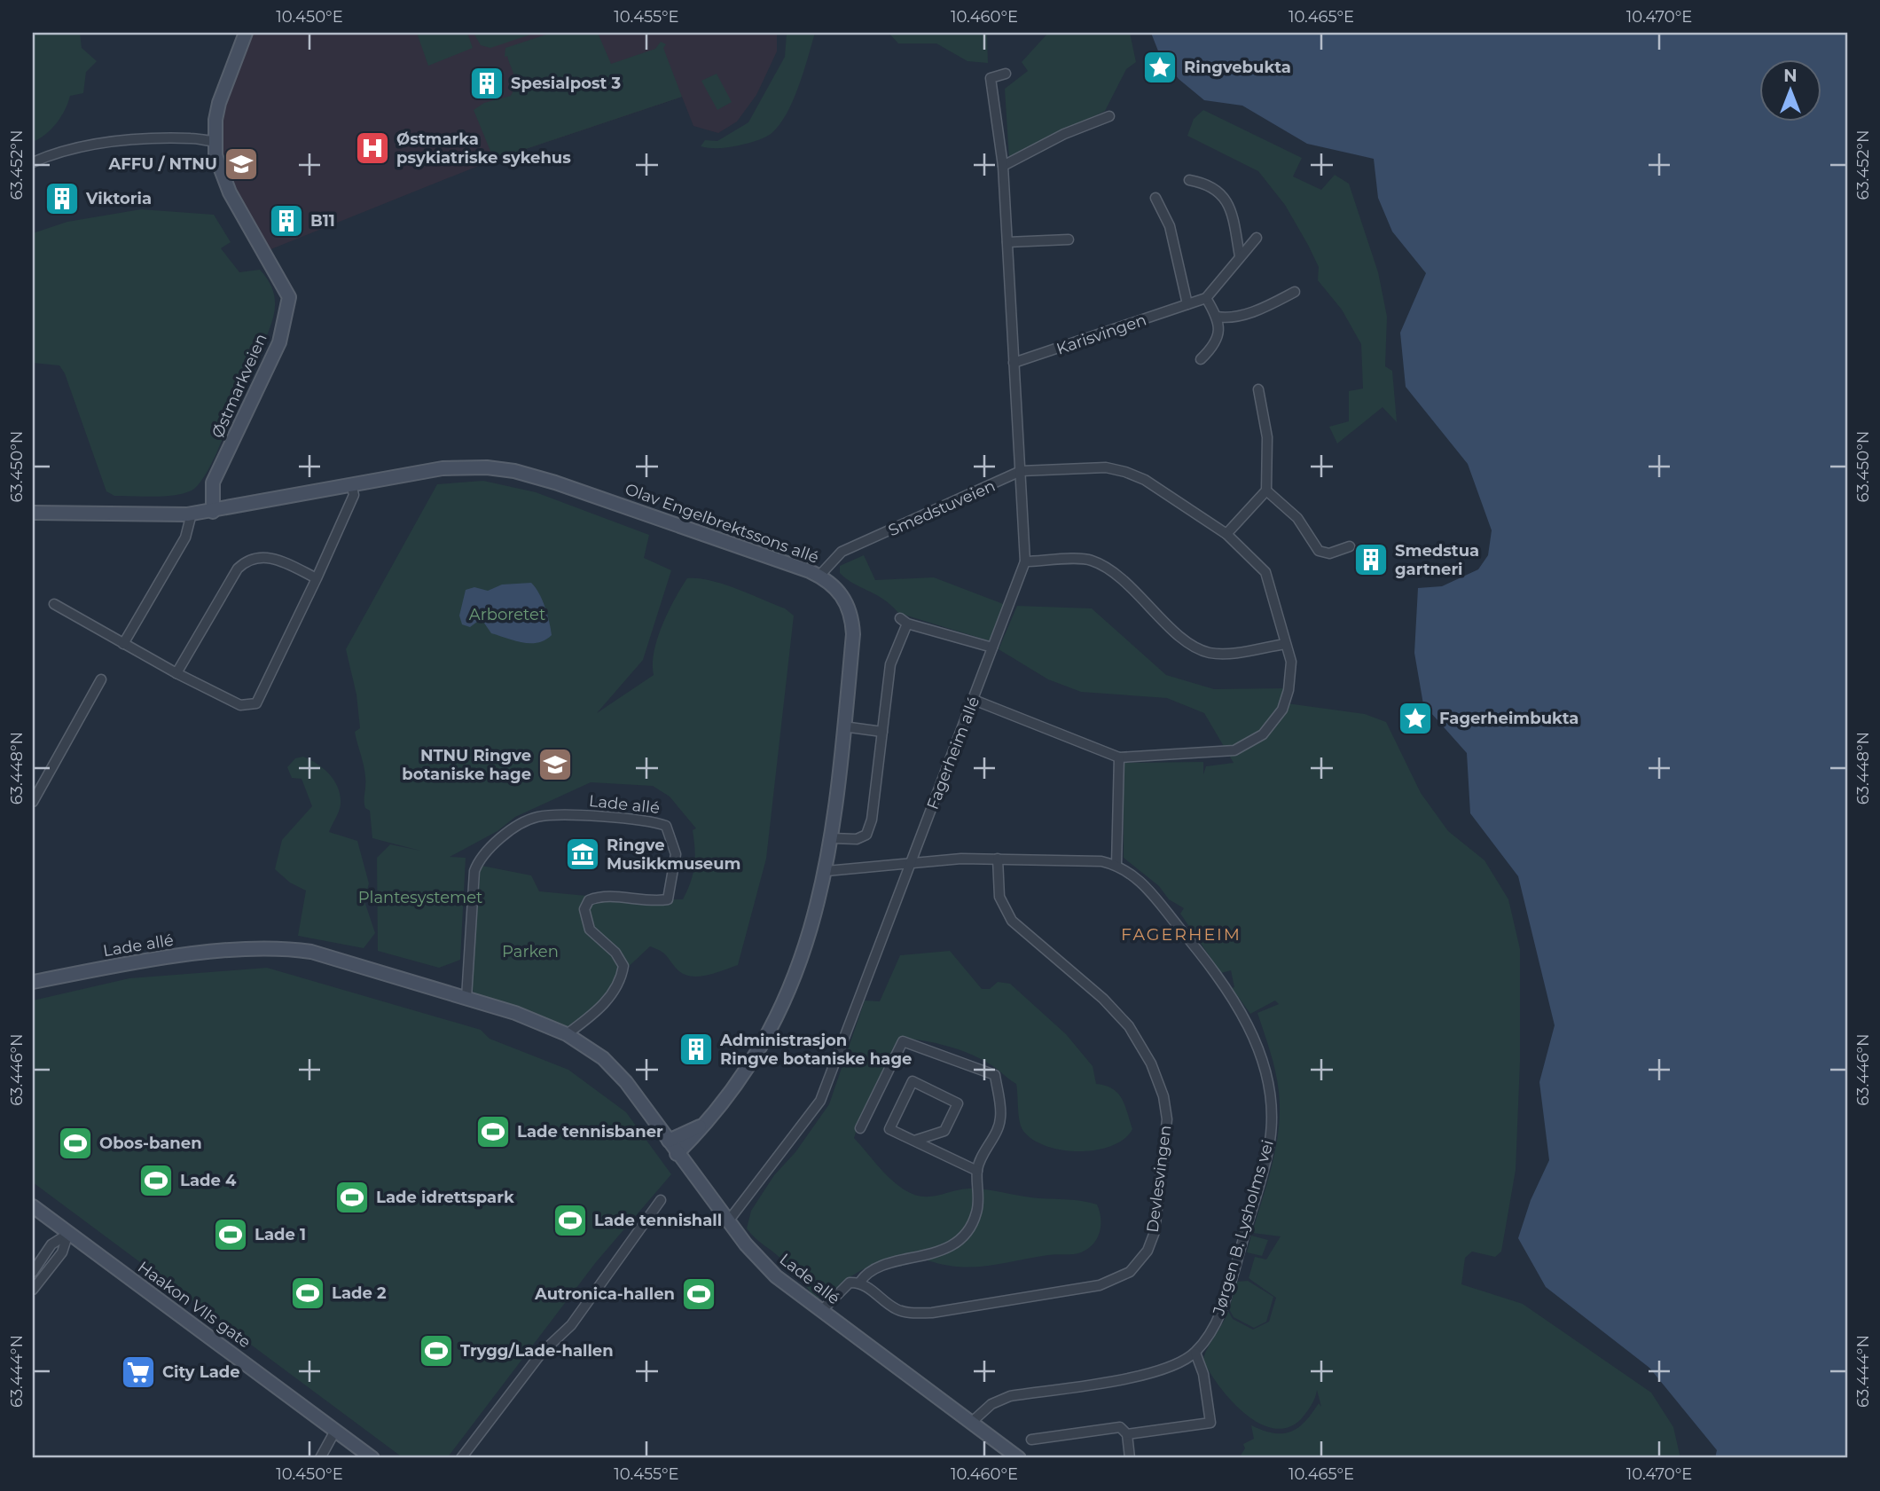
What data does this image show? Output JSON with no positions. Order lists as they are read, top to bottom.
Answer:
{
  "streets": {
    "street": [
      "Karisvingen",
      "Østmarkveien",
      "Smedstuveien",
      "Olav Engelbrektssons allé",
      "Fagerheim allé",
      "Lade allé",
      "Devlesvingen",
      "Jørgen B. Lysholms vei",
      "Haakon VIIs gate"
    ]
  },
  "crossings": [
    ["Karisvingen", "Fagerheim allé"],
    ["Østmarkveien", "Olav Engelbrektssons allé"],
    ["Smedstuveien", "Olav Engelbrektssons allé"],
    ["Smedstuveien", "Fagerheim allé"],
    ["Olav Engelbrektssons allé", "Lade allé"],
    ["Olav Engelbrektssons allé", "Jørgen B. Lysholms vei"],
    ["Fagerheim allé", "Lade allé"],
    ["Fagerheim allé", "Jørgen B. Lysholms vei"],
    ["Lade allé", "Jørgen B. Lysholms vei"],
    ["Devlesvingen", "Jørgen B. Lysholms vei"]
  ],
  "districts": ["FAGERHEIM"],
  "parks": ["Arboretet", "Plantesystemet", "Parken"],
  "places": {
    "place": ["Ringvebukta", "Fagerheimbukta"],
    "building": [
      "Spesialpost 3",
      "Viktoria",
      "B11",
      "Smedstua gartneri",
      "Administrasjon Ringve botaniske hage"
    ],
    "hospital": ["Østmarka psykiatriske sykehus"],
    "school or university": ["AFFU / NTNU", "NTNU Ringve botaniske hage"],
    "museum": ["Ringve Musikkmuseum"],
    "sports": [
      "Lade tennisbaner",
      "Obos-banen",
      "Lade 4",
      "Lade idrettspark",
      "Lade tennishall",
      "Lade 1",
      "Lade 2",
      "Autronica-hallen",
      "Trygg/Lade-hallen"
    ],
    "supermarket": ["City Lade"]
  },
  "north": "top",
  "coordinates": [
    "10.450°E",
    "10.455°E",
    "10.460°E",
    "10.465°E",
    "10.470°E",
    "63.452°N",
    "63.450°N",
    "63.448°N",
    "63.446°N",
    "63.444°N"
  ]
}
